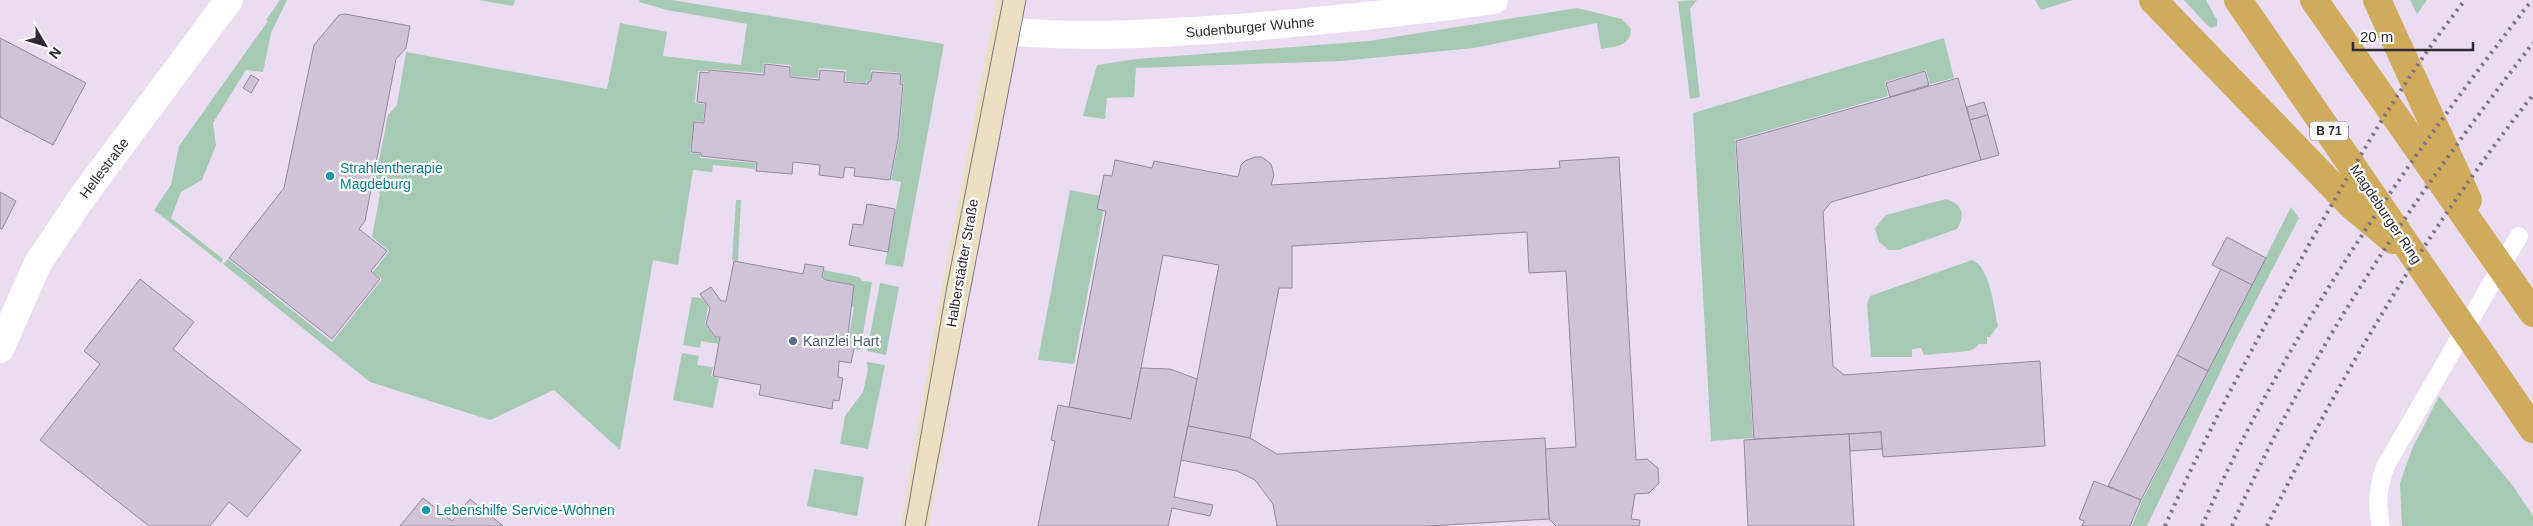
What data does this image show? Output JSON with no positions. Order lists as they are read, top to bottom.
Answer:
{
  "streets": {
    "highway": ["B 71", "Magdeburger Ring"],
    "main road": ["Halberstädter Straße"],
    "street": ["Sudenburger Wuhne", "Hellestraße"]
  },
  "crossings": [
    ["Sudenburger Wuhne", "Halberstädter Straße"]
  ],
  "places": ["Strahlentherapie Magdeburg", "Kanzlei Hart", "Lebenshilfe Service-Wohnen"],
  "scale_bar": "20 m",
  "north": "bottom right"
}
